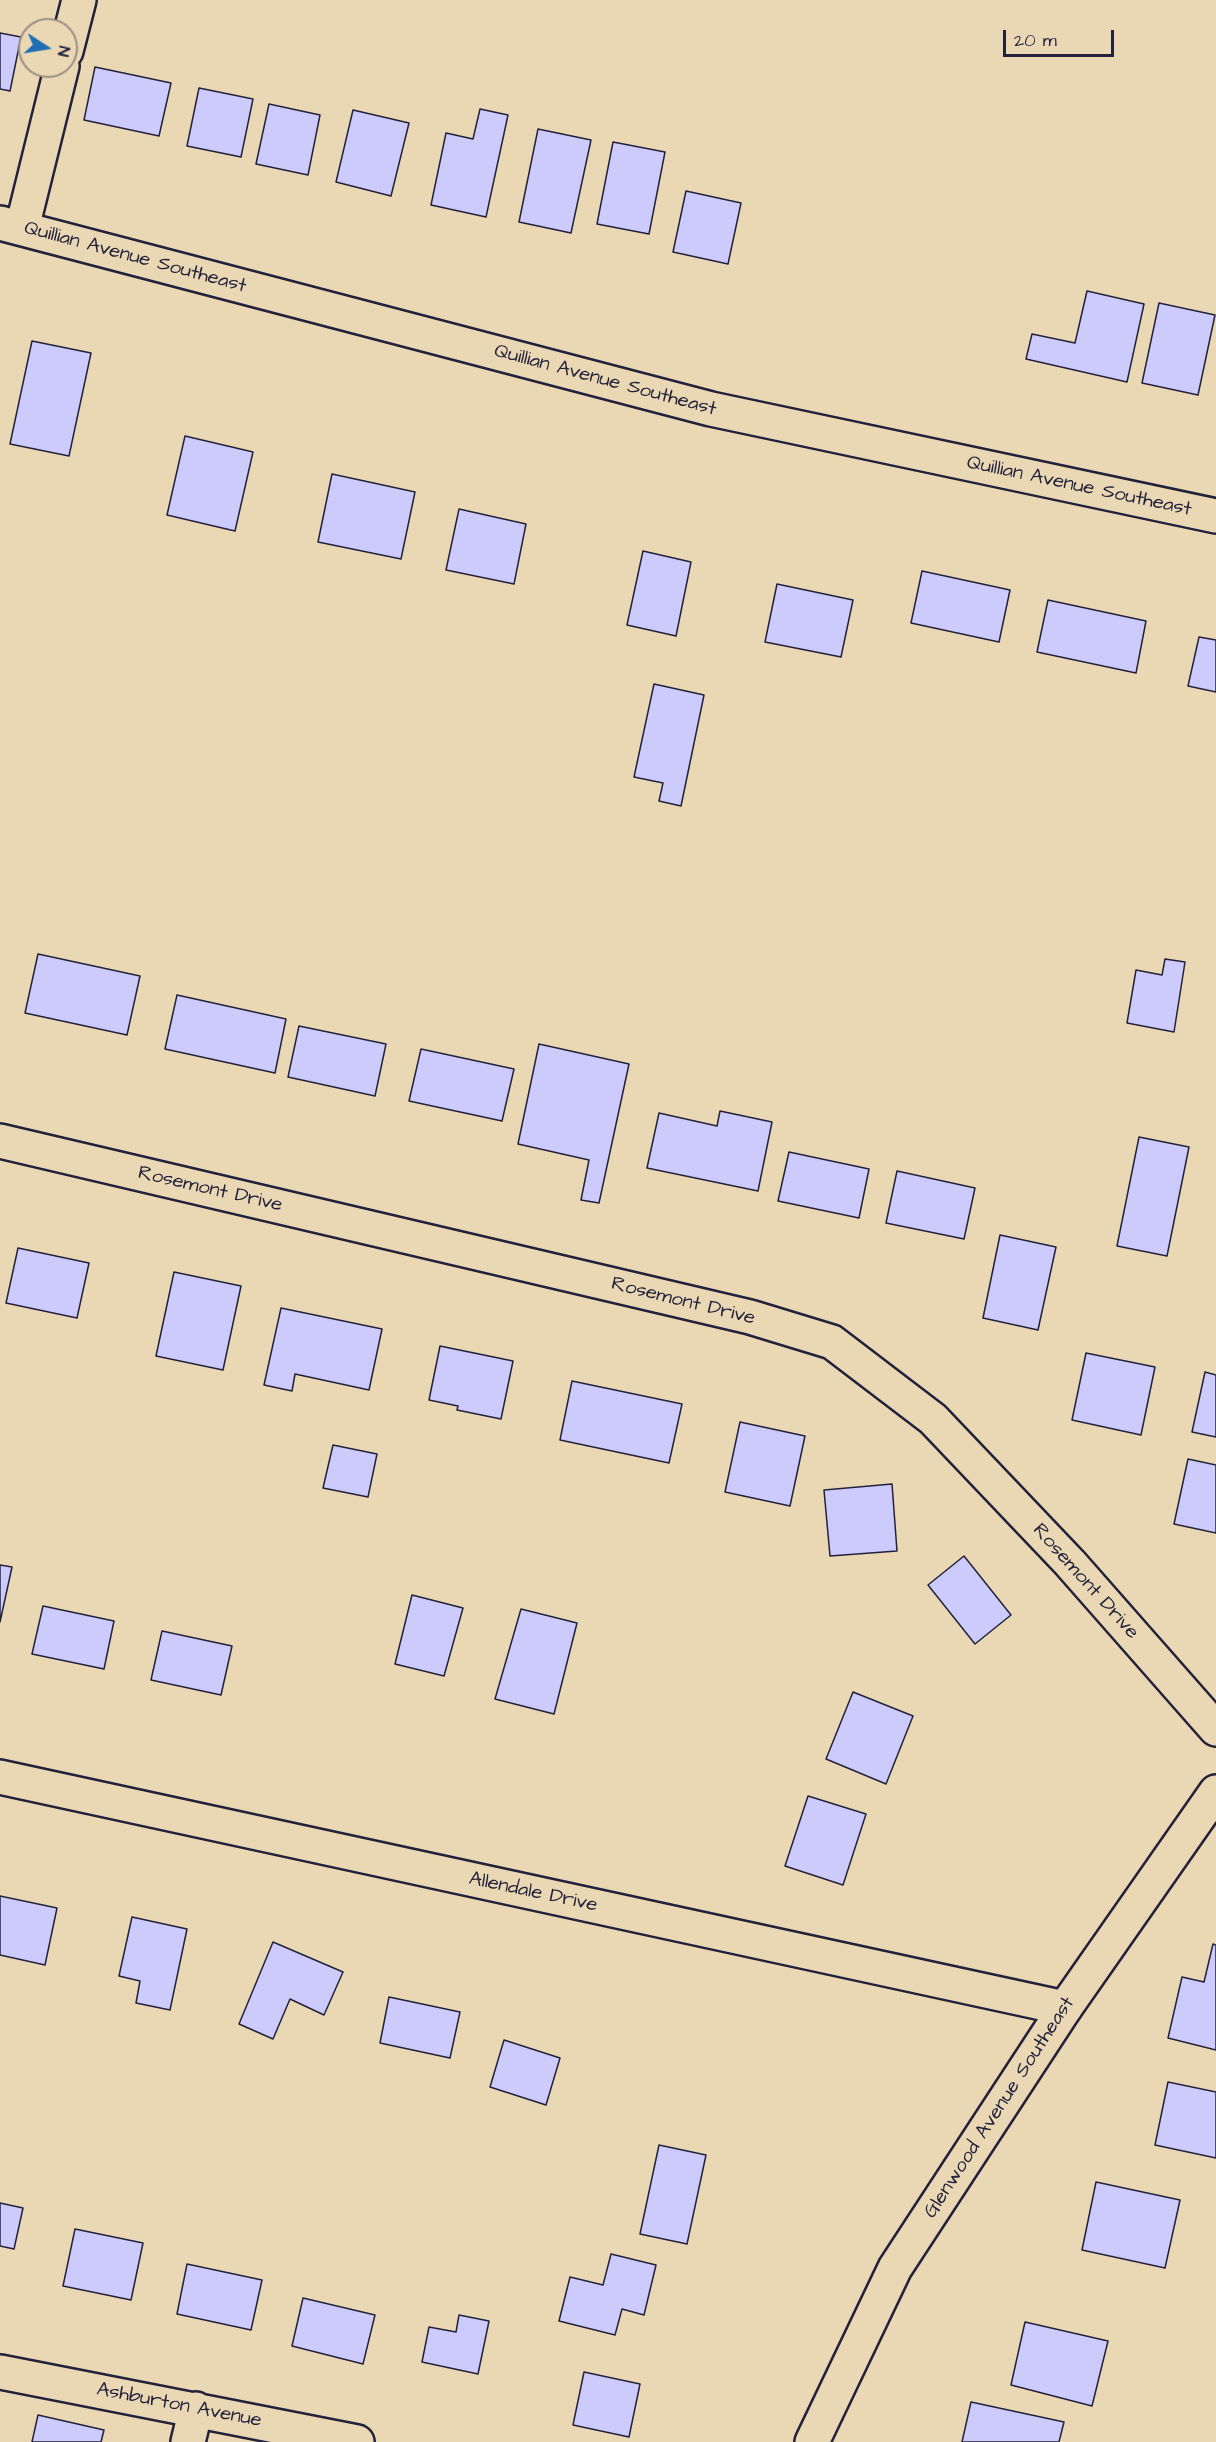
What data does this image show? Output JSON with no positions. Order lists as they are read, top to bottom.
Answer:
{
  "streets": {
    "street": [
      "Quillian Avenue Southeast",
      "Rosemont Drive",
      "Allendale Drive",
      "Glenwood Avenue Southeast",
      "Ashburton Avenue"
    ]
  },
  "crossings": [
    ["Allendale Drive", "Glenwood Avenue Southeast"]
  ],
  "scale_bar": "20 m",
  "north": "right"
}
